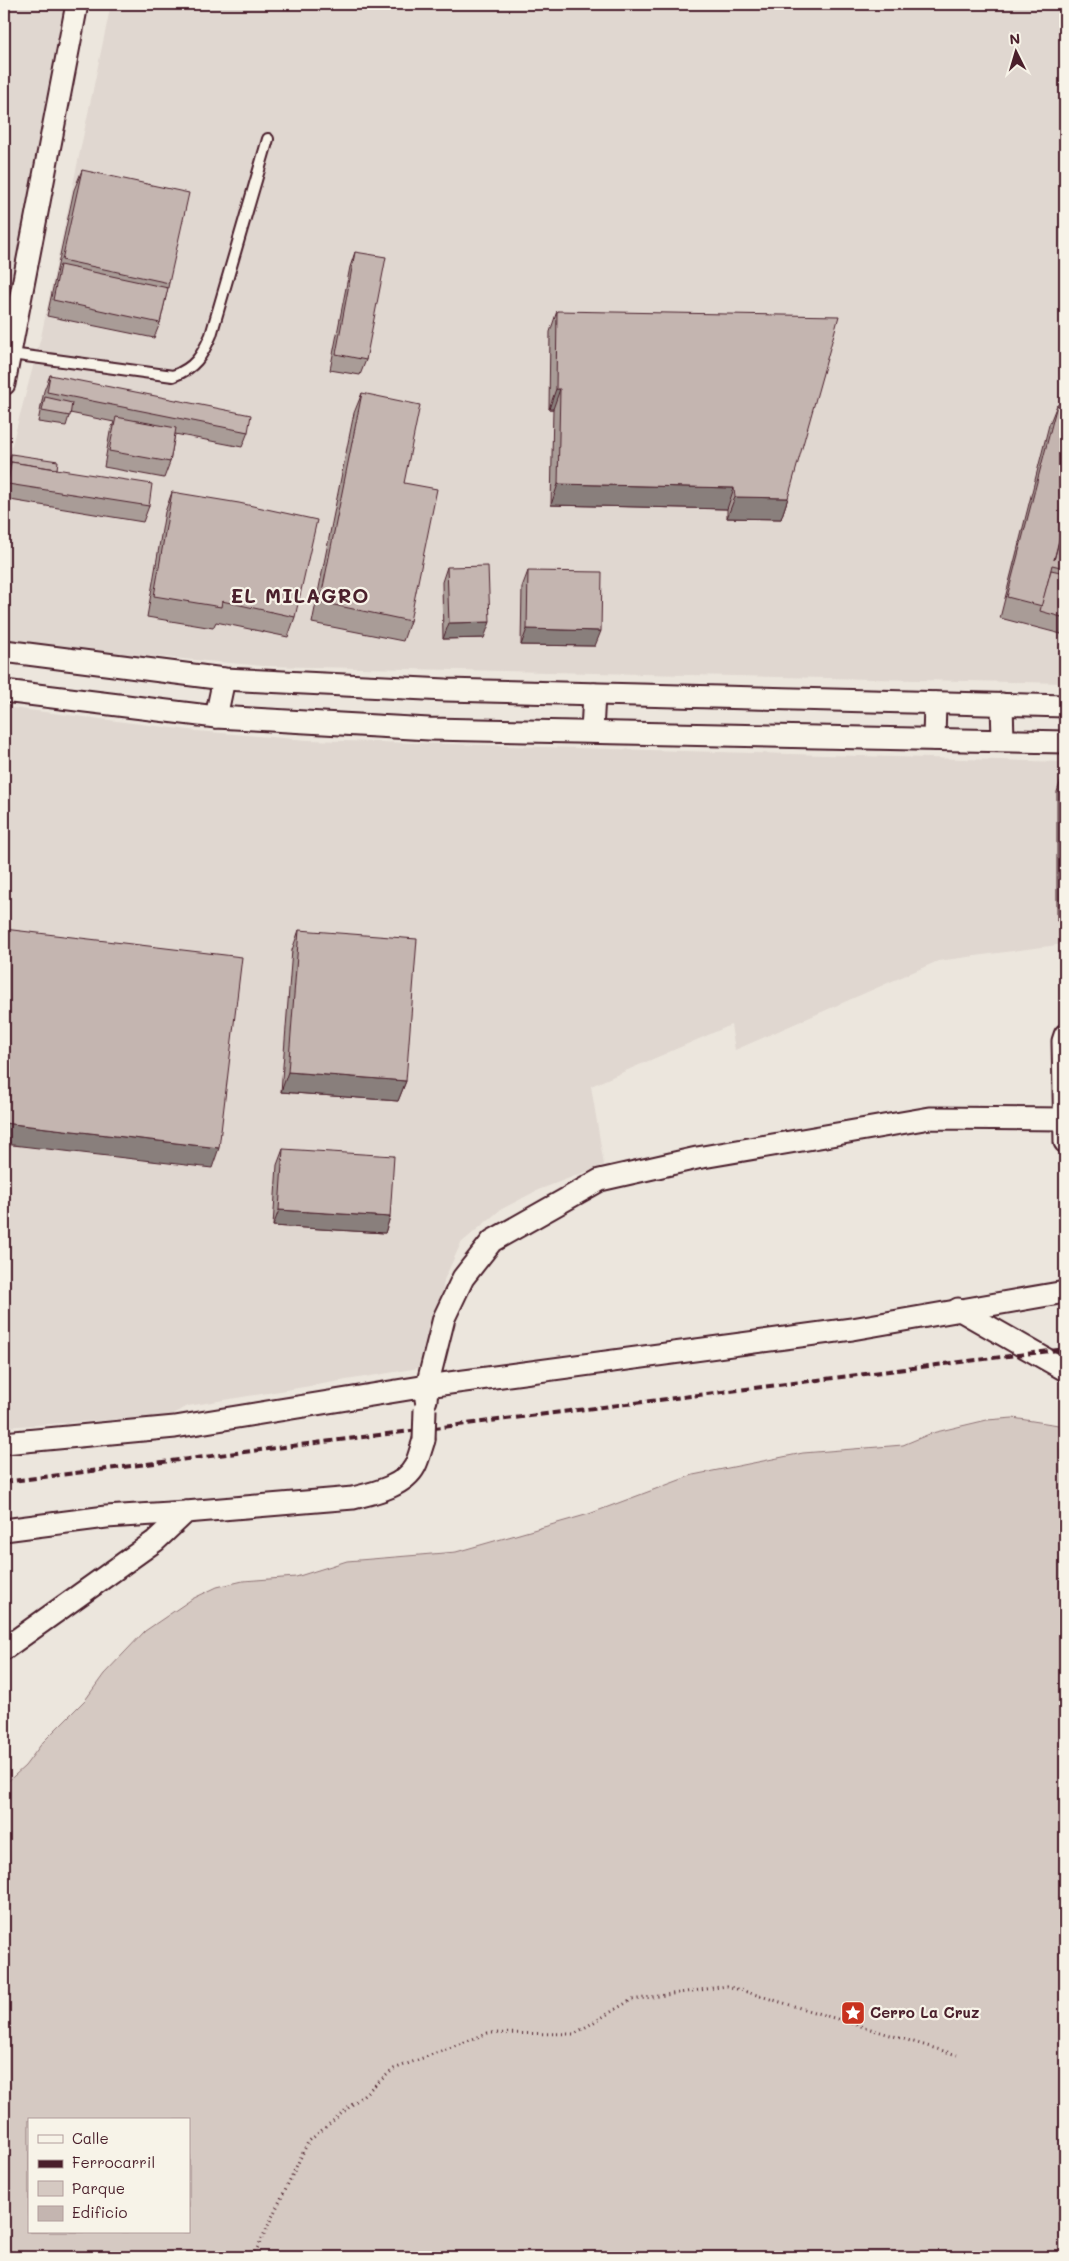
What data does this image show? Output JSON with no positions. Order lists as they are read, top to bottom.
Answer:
{
  "districts": ["EL MILAGRO"],
  "places": {
    "place": ["Cerro La Cruz"]
  },
  "legend": [
    "Calle",
    "Ferrocarril",
    "Parque",
    "Edificio"
  ],
  "north": "top"
}
